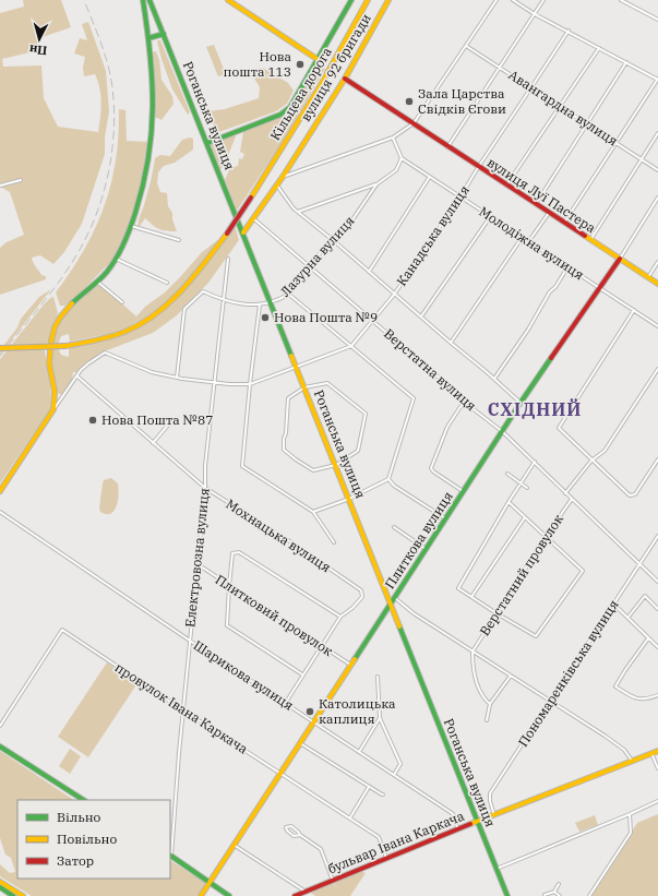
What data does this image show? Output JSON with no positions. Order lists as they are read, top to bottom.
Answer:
{
  "streets": {
    "main road": [
      "вулиця 92 бригади",
      "Кільцева дорога",
      "Роганська вулиця",
      "вулиця Луї Пастера",
      "Плиткова вулиця",
      "бульвар Івана Каркача"
    ],
    "street": [
      "Авангардна вулиця",
      "Канадська вулиця",
      "Молодіжна вулиця",
      "Лазурна вулиця",
      "Верстатна вулиця",
      "Мохнацька вулиця",
      "Електровозна вулиця",
      "Верстатний провулок",
      "Плитковий провулок",
      "Пономаренківська вулиця",
      "Шарикова вулиця",
      "провулок Івана Каркача"
    ]
  },
  "crossings": [
    ["вулиця 92 бригади", "Роганська вулиця"],
    ["вулиця 92 бригади", "вулиця Луї Пастера"],
    ["вулиця 92 бригади", "Верстатна вулиця"],
    ["Авангардна вулиця", "Канадська вулиця"],
    ["Роганська вулиця", "Канадська вулиця"],
    ["Роганська вулиця", "Лазурна вулиця"],
    ["Роганська вулиця", "Плиткова вулиця"],
    ["Роганська вулиця", "бульвар Івана Каркача"],
    ["вулиця Луї Пастера", "Канадська вулиця"],
    ["вулиця Луї Пастера", "Плиткова вулиця"],
    ["Канадська вулиця", "Молодіжна вулиця"],
    ["Канадська вулиця", "Верстатна вулиця"],
    ["Молодіжна вулиця", "Лазурна вулиця"],
    ["Молодіжна вулиця", "Плиткова вулиця"],
    ["Лазурна вулиця", "Верстатна вулиця"],
    ["Верстатна вулиця", "Плиткова вулиця"],
    ["Верстатна вулиця", "Верстатний провулок"],
    ["Верстатна вулиця", "Пономаренківська вулиця"],
    ["Мохнацька вулиця", "Електровозна вулиця"],
    ["Плиткова вулиця", "Плитковий провулок"],
    ["Плиткова вулиця", "Шарикова вулиця"],
    ["Плиткова вулиця", "провулок Івана Каркача"],
    ["Електровозна вулиця", "Плитковий провулок"],
    ["Електровозна вулиця", "Шарикова вулиця"],
    ["Електровозна вулиця", "провулок Івана Каркача"],
    ["Пономаренківська вулиця", "бульвар Івана Каркача"],
    ["Шарикова вулиця", "бульвар Івана Каркача"],
    ["провулок Івана Каркача", "бульвар Івана Каркача"]
  ],
  "districts": ["СХІДНИЙ"],
  "places": [
    "Нова пошта 113",
    "Зала Царства Свідків Єгови",
    "Нова Пошта №9",
    "Нова Пошта №87",
    "Католицька каплиця"
  ],
  "legend": ["Вільно", "Повільно", "Затор"],
  "north": "bottom"
}
